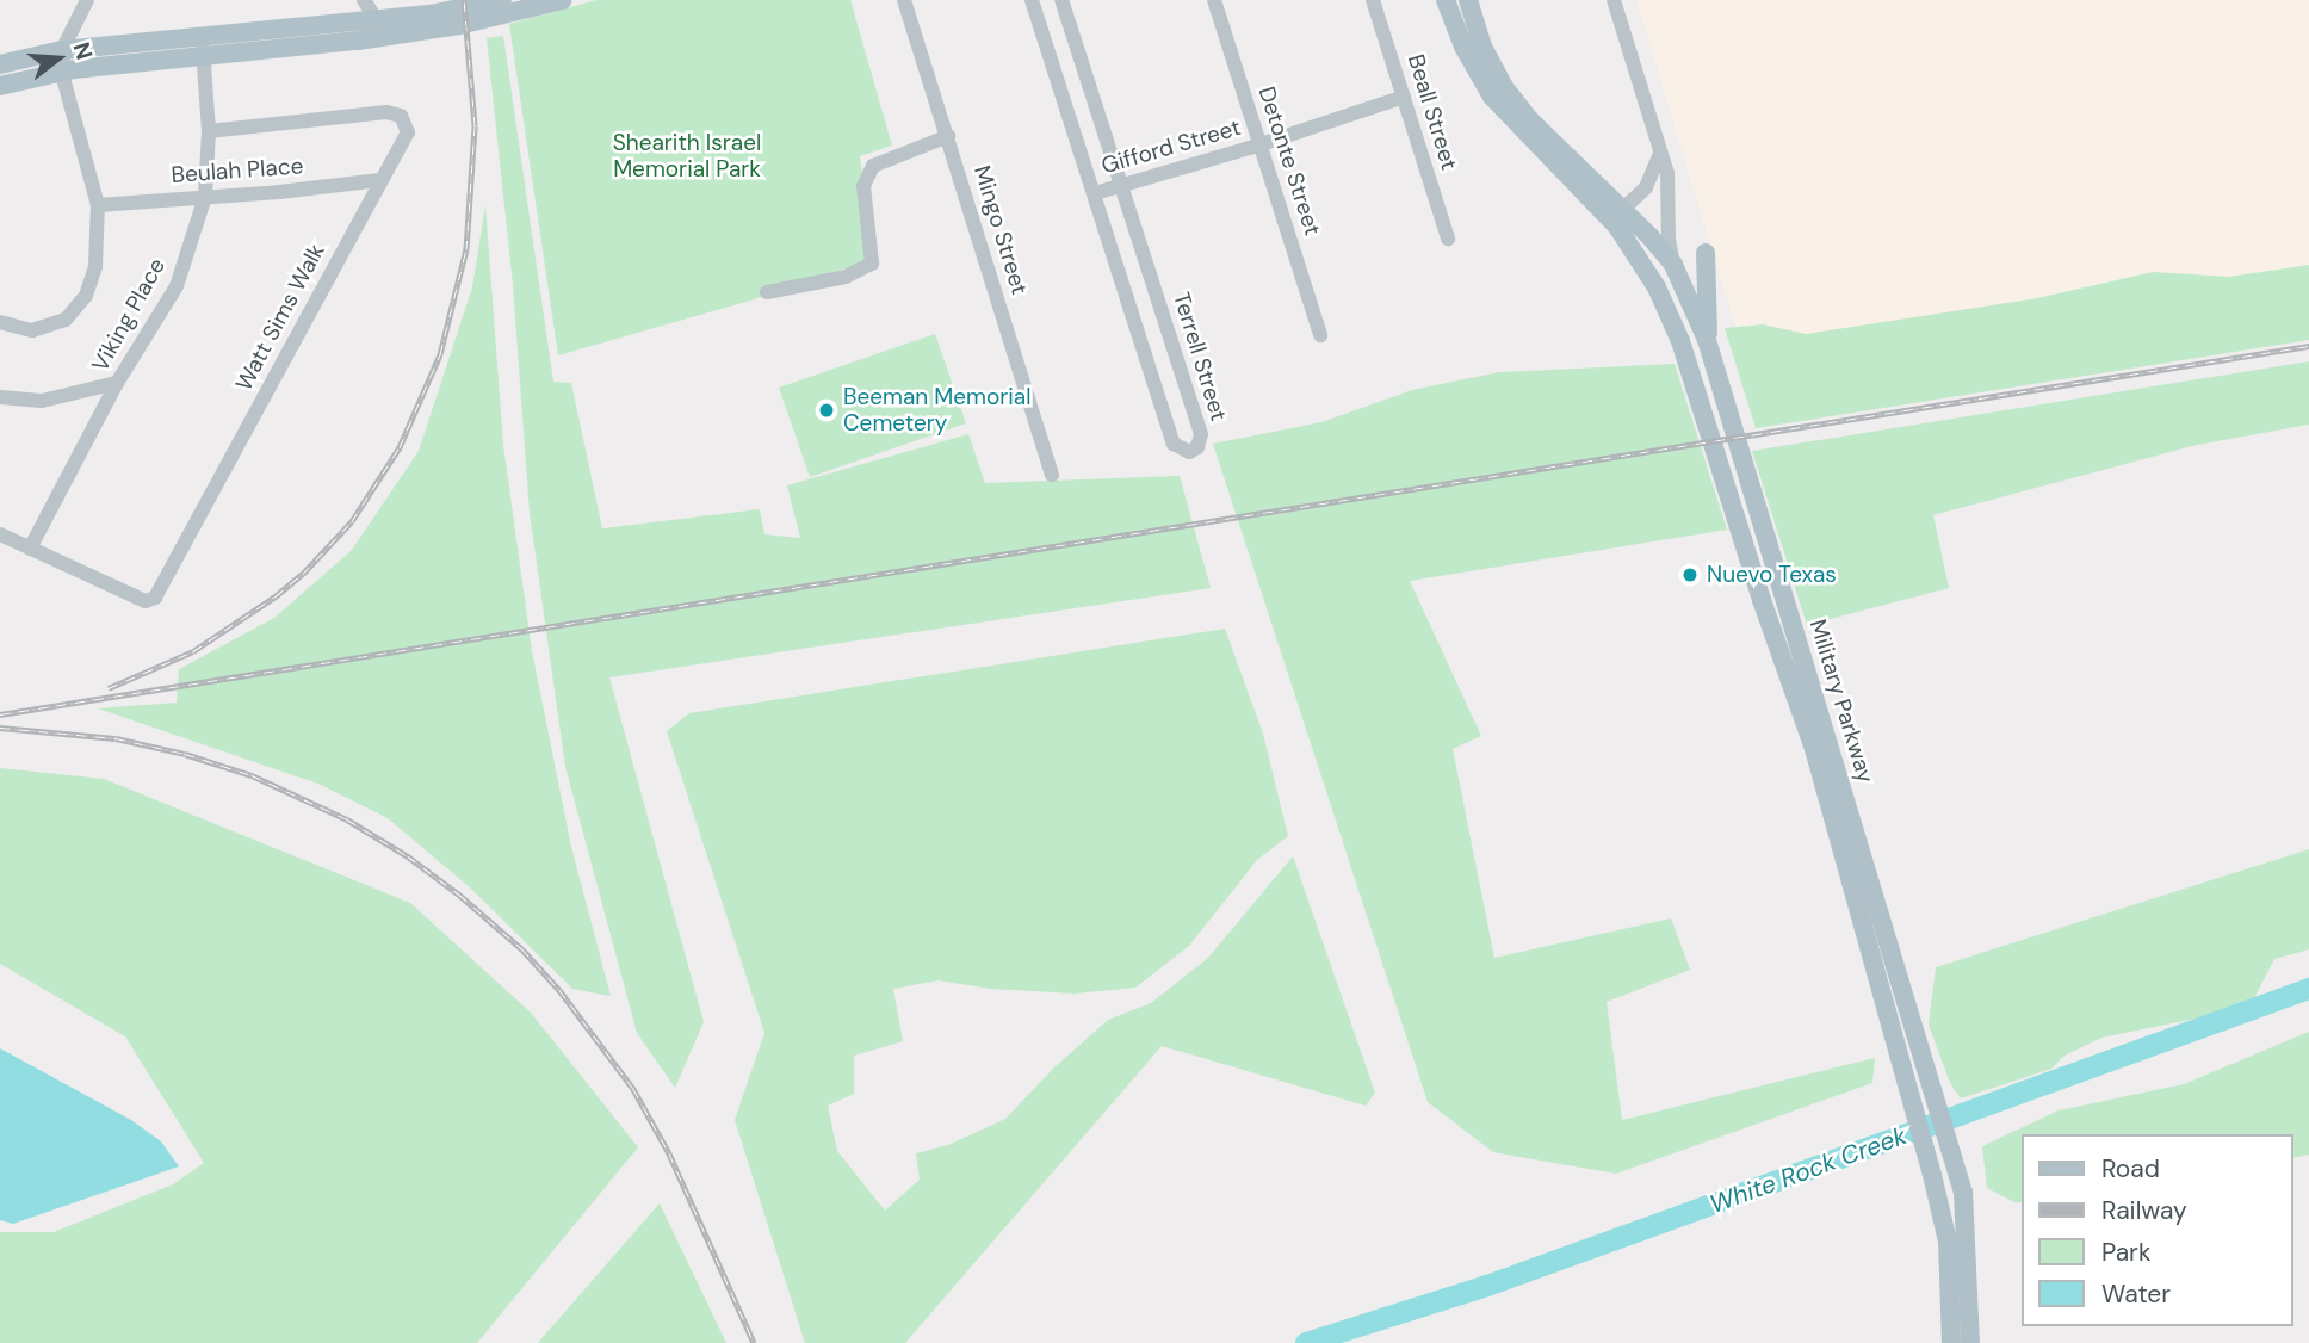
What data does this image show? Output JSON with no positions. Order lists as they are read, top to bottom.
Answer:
{
  "streets": {
    "main road": ["Military Parkway"],
    "street": [
      "Beall Street",
      "Gifford Street",
      "Detonte Street",
      "Beulah Place",
      "Mingo Street",
      "Viking Place",
      "Watt Sims Walk",
      "Terrell Street"
    ]
  },
  "crossings": [
    ["Beall Street", "Gifford Street"],
    ["Gifford Street", "Detonte Street"],
    ["Gifford Street", "Terrell Street"],
    ["Beulah Place", "Viking Place"],
    ["Beulah Place", "Watt Sims Walk"],
    ["Viking Place", "Watt Sims Walk"]
  ],
  "water": ["White Rock Creek"],
  "parks": ["Shearith Israel Memorial Park"],
  "places": ["Beeman Memorial Cemetery", "Nuevo Texas"],
  "legend": [
    "Road",
    "Railway",
    "Park",
    "Water"
  ],
  "north": "right"
}
